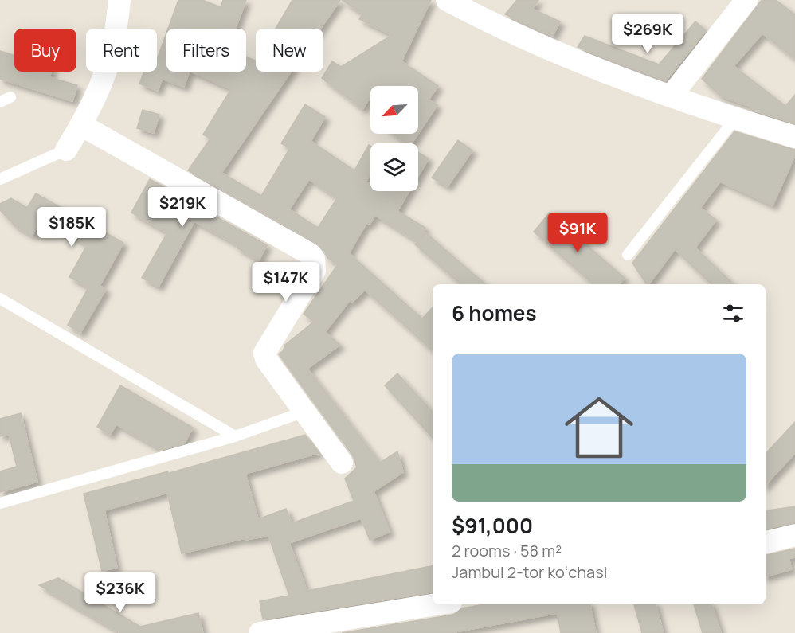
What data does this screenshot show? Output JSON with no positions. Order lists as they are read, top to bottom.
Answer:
{
  "north": "bottom left",
  "page": {
    "price": [
      "$269K",
      "$219K",
      "$185K",
      "$91K",
      "$147K",
      "$236K"
    ],
    "chip": [
      "Buy",
      "Rent",
      "Filters",
      "New"
    ],
    "heading": "6 homes",
    "list": [
      {
        "name": "$91,000",
        "note": "2 rooms · 58 m² · Jambul 2-tor koʻchasi"
      }
    ]
  }
}
